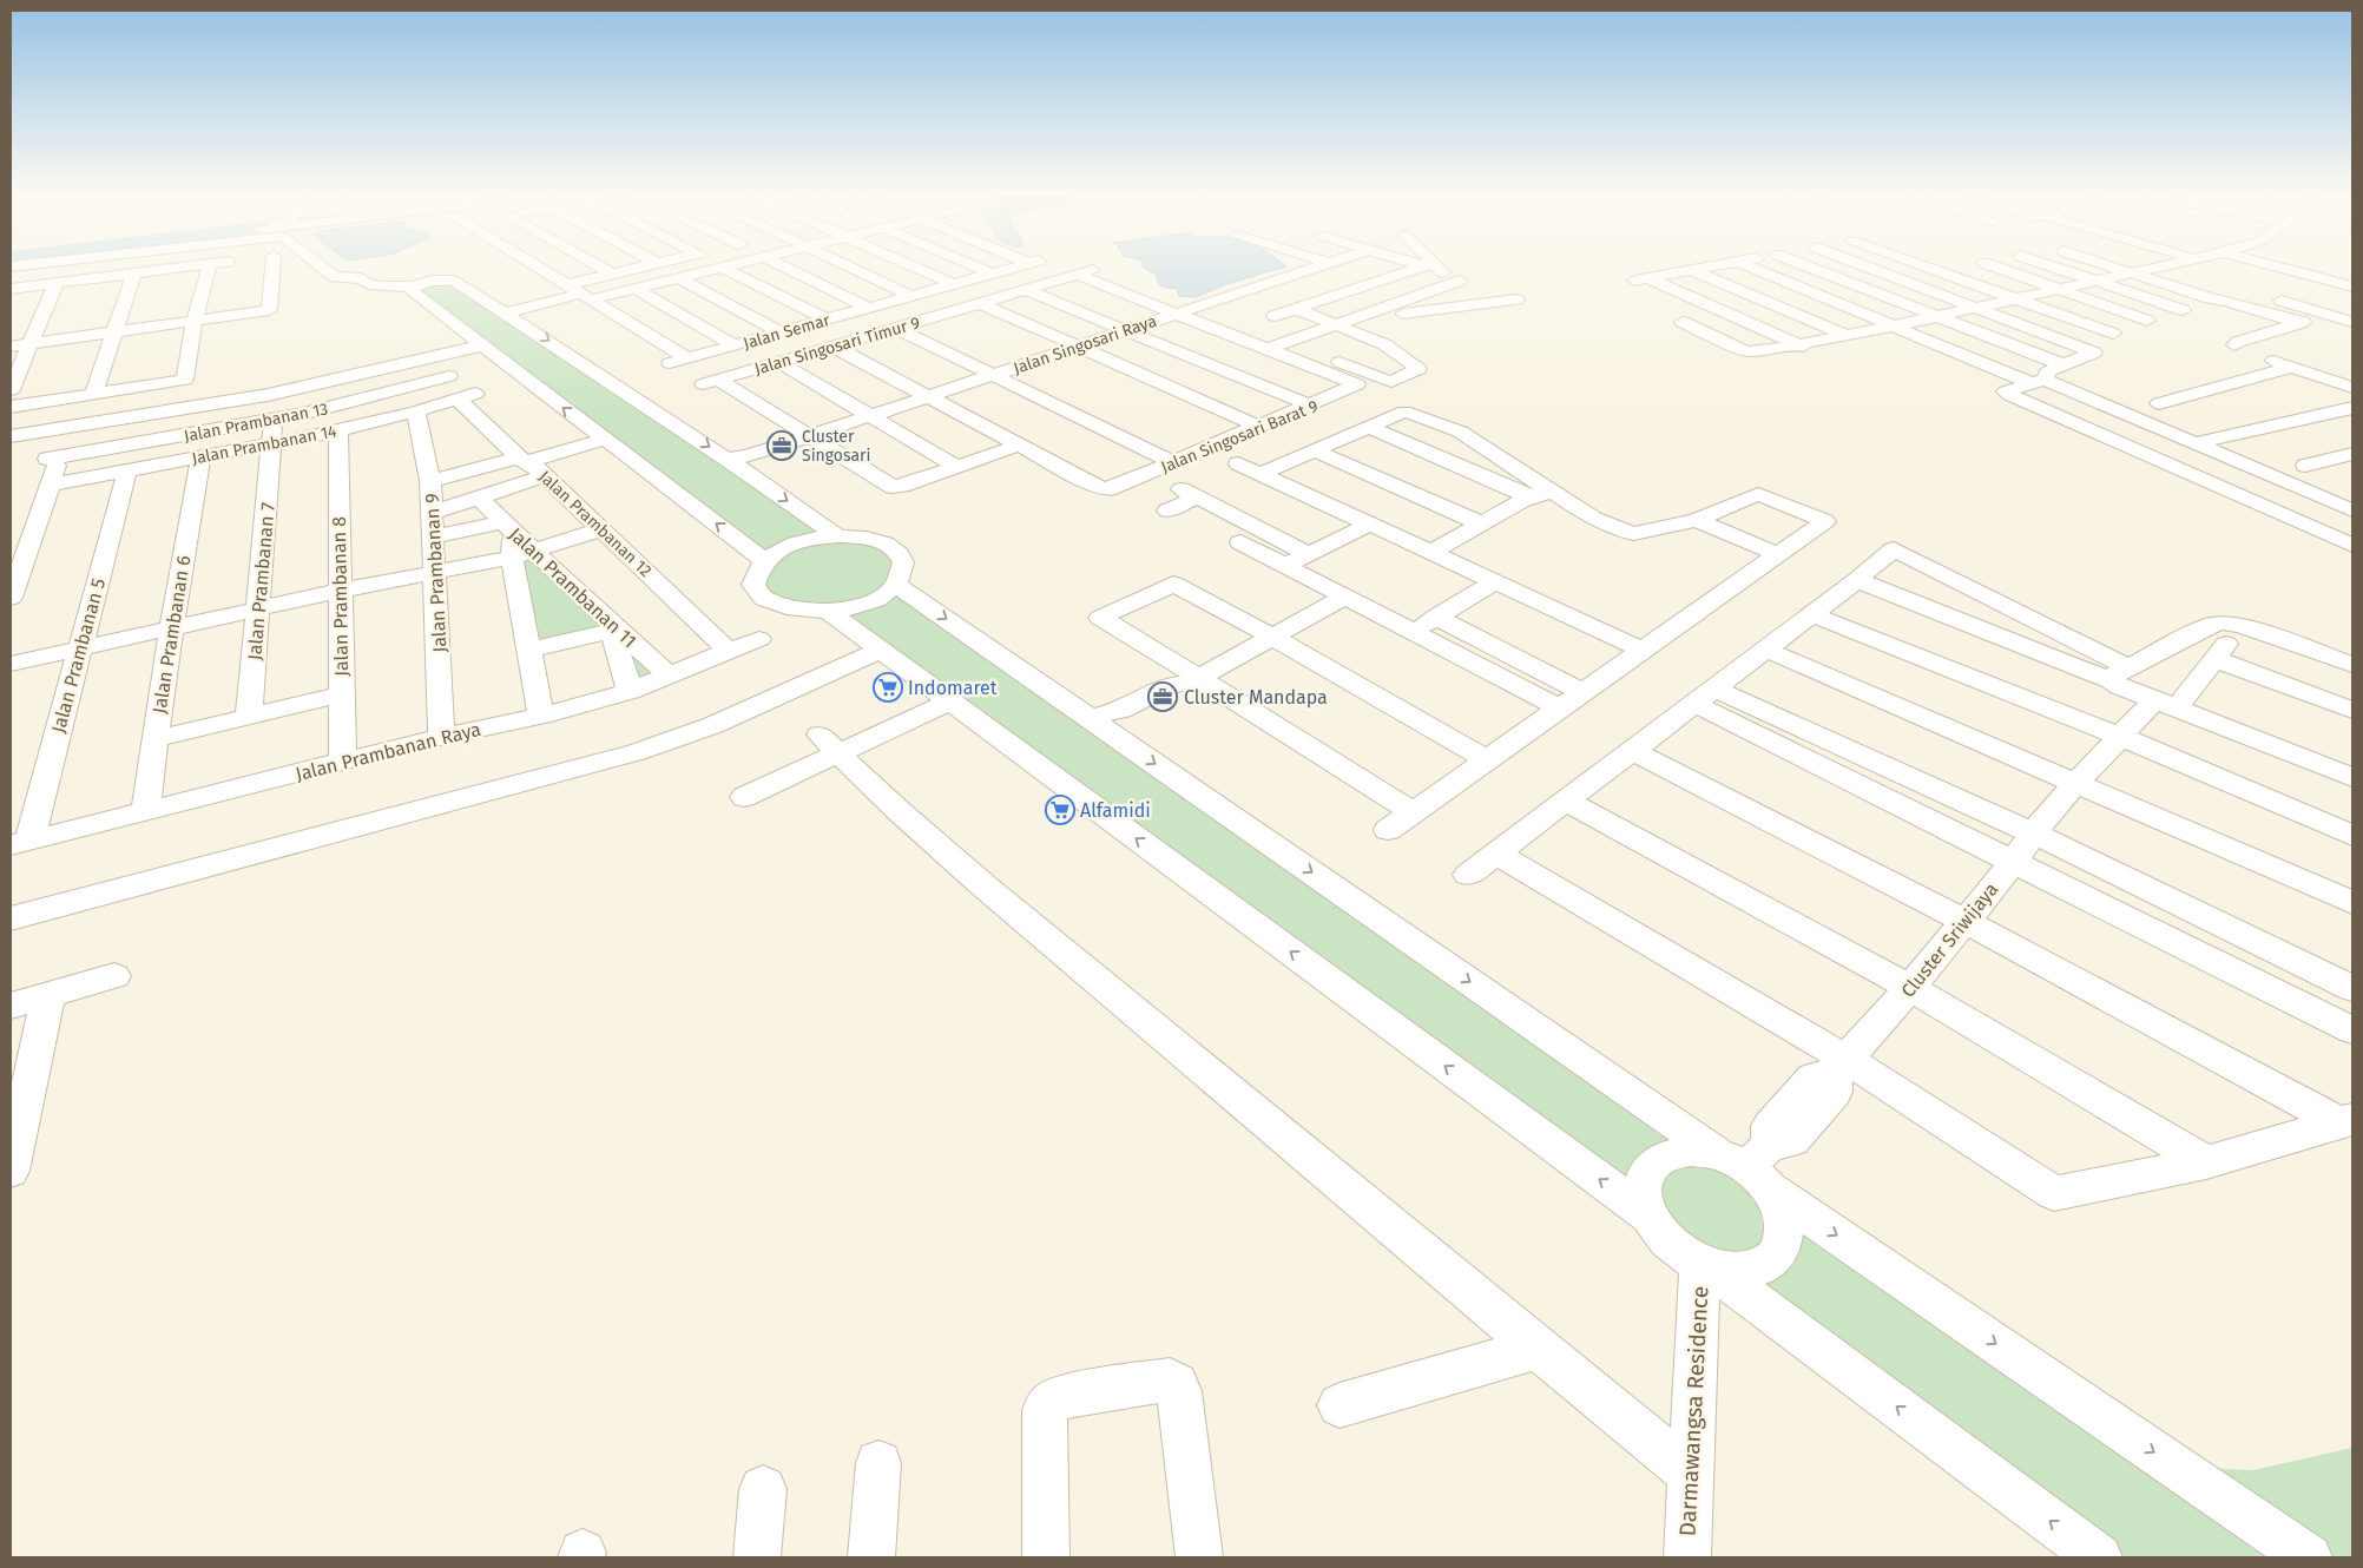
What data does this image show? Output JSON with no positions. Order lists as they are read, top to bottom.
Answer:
{
  "streets": {
    "street": [
      "Jalan Semar",
      "Jalan Singosari Raya",
      "Jalan Singosari Timur 9",
      "Jalan Prambanan 13",
      "Jalan Singosari Barat 9",
      "Jalan Prambanan 14",
      "Jalan Prambanan 12",
      "Jalan Prambanan 9",
      "Jalan Prambanan 7",
      "Jalan Prambanan 11",
      "Jalan Prambanan 8",
      "Jalan Prambanan 6",
      "Jalan Prambanan 5",
      "Jalan Prambanan Raya",
      "Cluster Sriwijaya",
      "Darmawangsa Residence"
    ]
  },
  "crossings": [
    ["Jalan Singosari Raya", "Jalan Singosari Timur 9"],
    ["Jalan Prambanan 13", "Jalan Prambanan 14"],
    ["Jalan Prambanan 13", "Jalan Prambanan 7"],
    ["Jalan Prambanan 14", "Jalan Prambanan 12"],
    ["Jalan Prambanan 14", "Jalan Prambanan 9"],
    ["Jalan Prambanan 14", "Jalan Prambanan 7"],
    ["Jalan Prambanan 14", "Jalan Prambanan 8"],
    ["Jalan Prambanan 14", "Jalan Prambanan 6"],
    ["Jalan Prambanan 14", "Jalan Prambanan 5"],
    ["Jalan Prambanan 12", "Jalan Prambanan Raya"],
    ["Jalan Prambanan 9", "Jalan Prambanan Raya"],
    ["Jalan Prambanan 11", "Jalan Prambanan Raya"],
    ["Jalan Prambanan 8", "Jalan Prambanan Raya"],
    ["Jalan Prambanan 6", "Jalan Prambanan Raya"],
    ["Jalan Prambanan 5", "Jalan Prambanan Raya"],
    ["Cluster Sriwijaya", "Darmawangsa Residence"]
  ],
  "places": {
    "office": ["Cluster Singosari", "Cluster Mandapa"],
    "supermarket": ["Indomaret", "Alfamidi"]
  }
}
